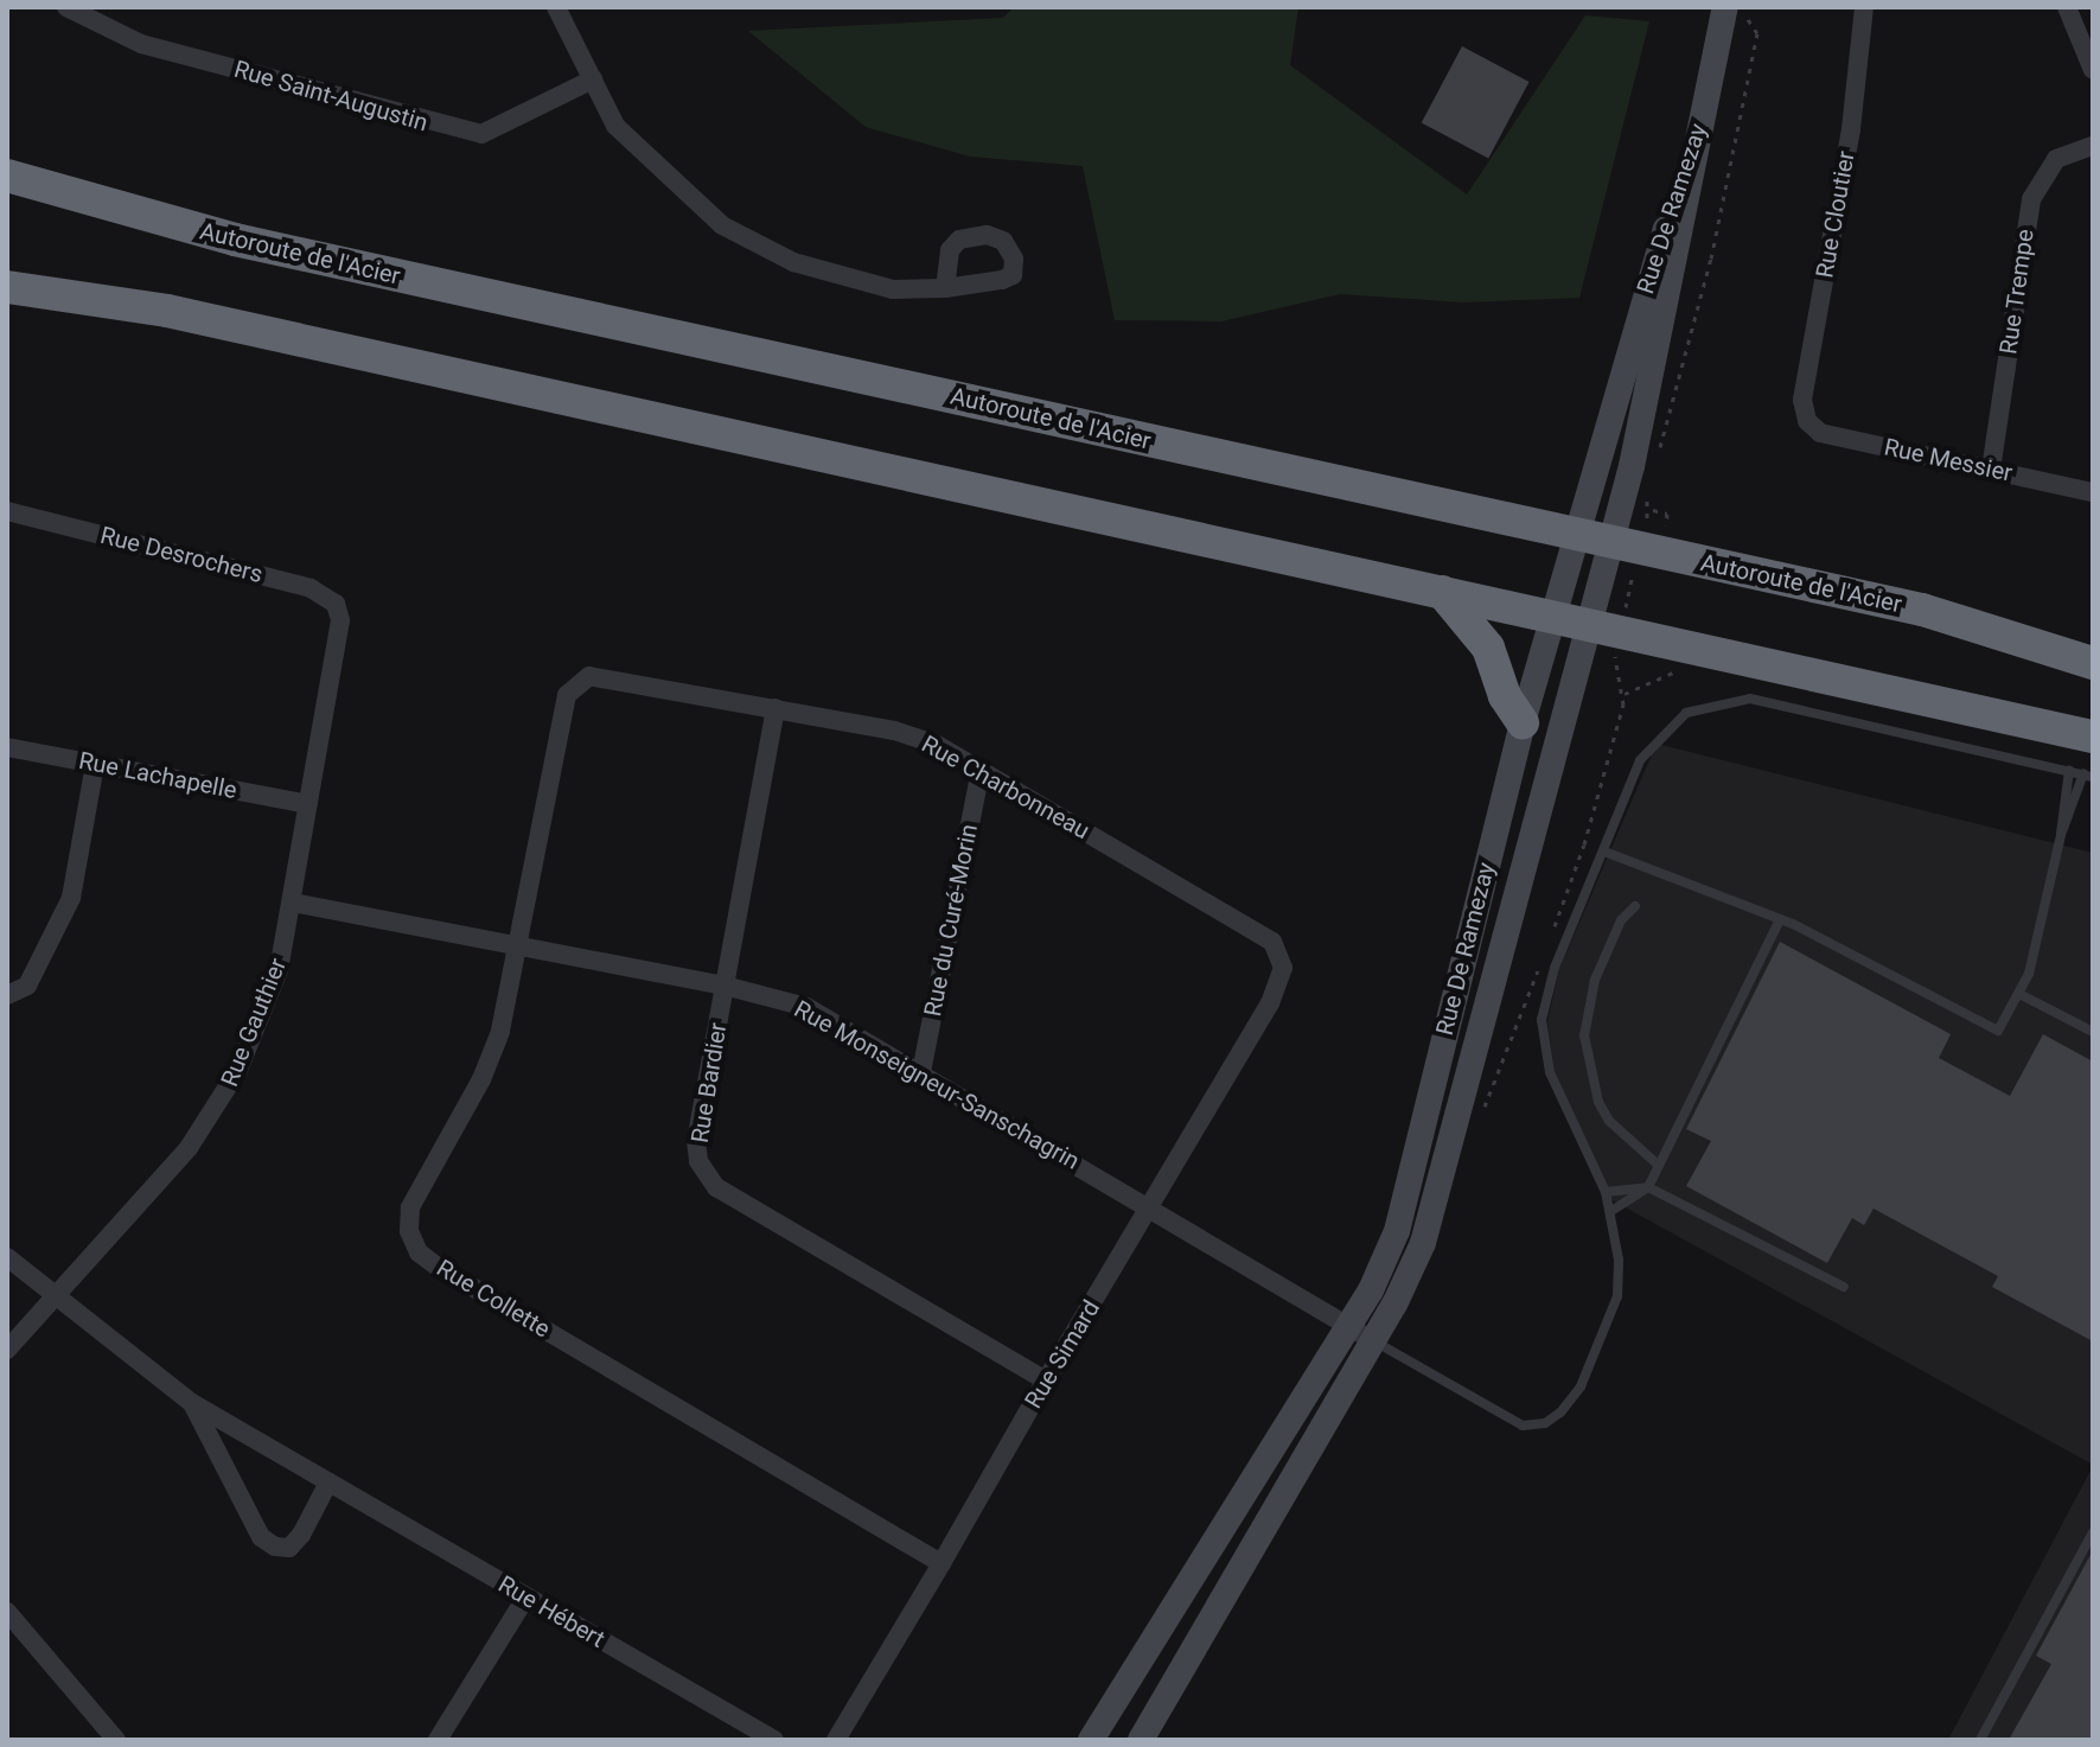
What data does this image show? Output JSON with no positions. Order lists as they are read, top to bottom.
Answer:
{
  "streets": {
    "highway": ["Autoroute de l'Acier"],
    "street": [
      "Rue Saint-Augustin",
      "Rue De Ramezay",
      "Rue Cloutier",
      "Rue Trempe",
      "Rue Messier",
      "Rue Desrochers",
      "Rue Lachapelle",
      "Rue Charbonneau",
      "Rue du Curé-Morin",
      "Rue Gauthier",
      "Rue Bardier",
      "Rue Monseigneur-Sanschagrin",
      "Rue Collette",
      "Rue Simard",
      "Rue Hébert"
    ]
  },
  "crossings": [
    ["Rue De Ramezay", "Autoroute de l'Acier"],
    ["Rue De Ramezay", "Rue Monseigneur-Sanschagrin"],
    ["Rue Cloutier", "Rue Messier"],
    ["Rue Trempe", "Rue Messier"],
    ["Rue Desrochers", "Rue Gauthier"],
    ["Rue Lachapelle", "Rue Gauthier"],
    ["Rue Charbonneau", "Rue du Curé-Morin"],
    ["Rue Charbonneau", "Rue Bardier"],
    ["Rue Charbonneau", "Rue Collette"],
    ["Rue Charbonneau", "Rue Simard"],
    ["Rue du Curé-Morin", "Rue Monseigneur-Sanschagrin"],
    ["Rue Gauthier", "Rue Monseigneur-Sanschagrin"],
    ["Rue Gauthier", "Rue Hébert"],
    ["Rue Bardier", "Rue Monseigneur-Sanschagrin"],
    ["Rue Bardier", "Rue Simard"],
    ["Rue Monseigneur-Sanschagrin", "Rue Collette"],
    ["Rue Monseigneur-Sanschagrin", "Rue Simard"],
    ["Rue Collette", "Rue Simard"]
  ]
}
